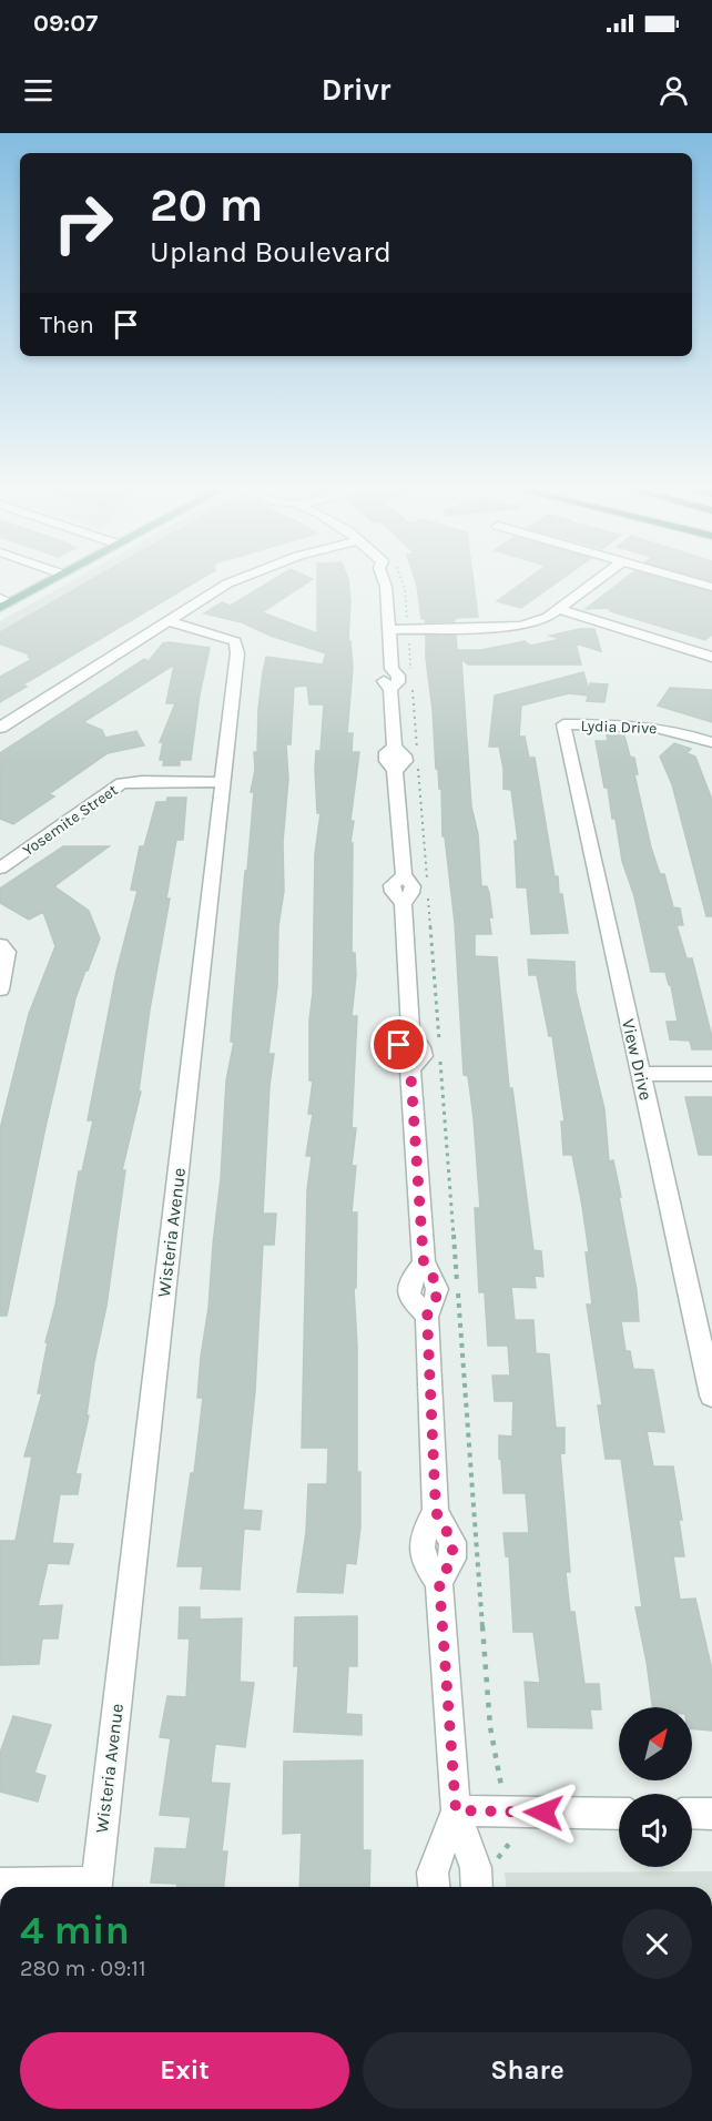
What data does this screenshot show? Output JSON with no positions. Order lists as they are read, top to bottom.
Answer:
{
  "streets": {
    "street": [
      "Lydia Drive",
      "Yosemite Street",
      "View Drive",
      "Wisteria Avenue"
    ]
  },
  "crossings": [
    ["Lydia Drive", "View Drive"],
    ["Yosemite Street", "Wisteria Avenue"]
  ],
  "north": "top right",
  "page": {
    "status": "09:07",
    "header": "Drivr",
    "turn": ["20 m", "Upland Boulevard"],
    "then": "Then",
    "heading": ["4 min", "280 m · 09:11"],
    "buttons": ["Exit", "Share"]
  }
}
